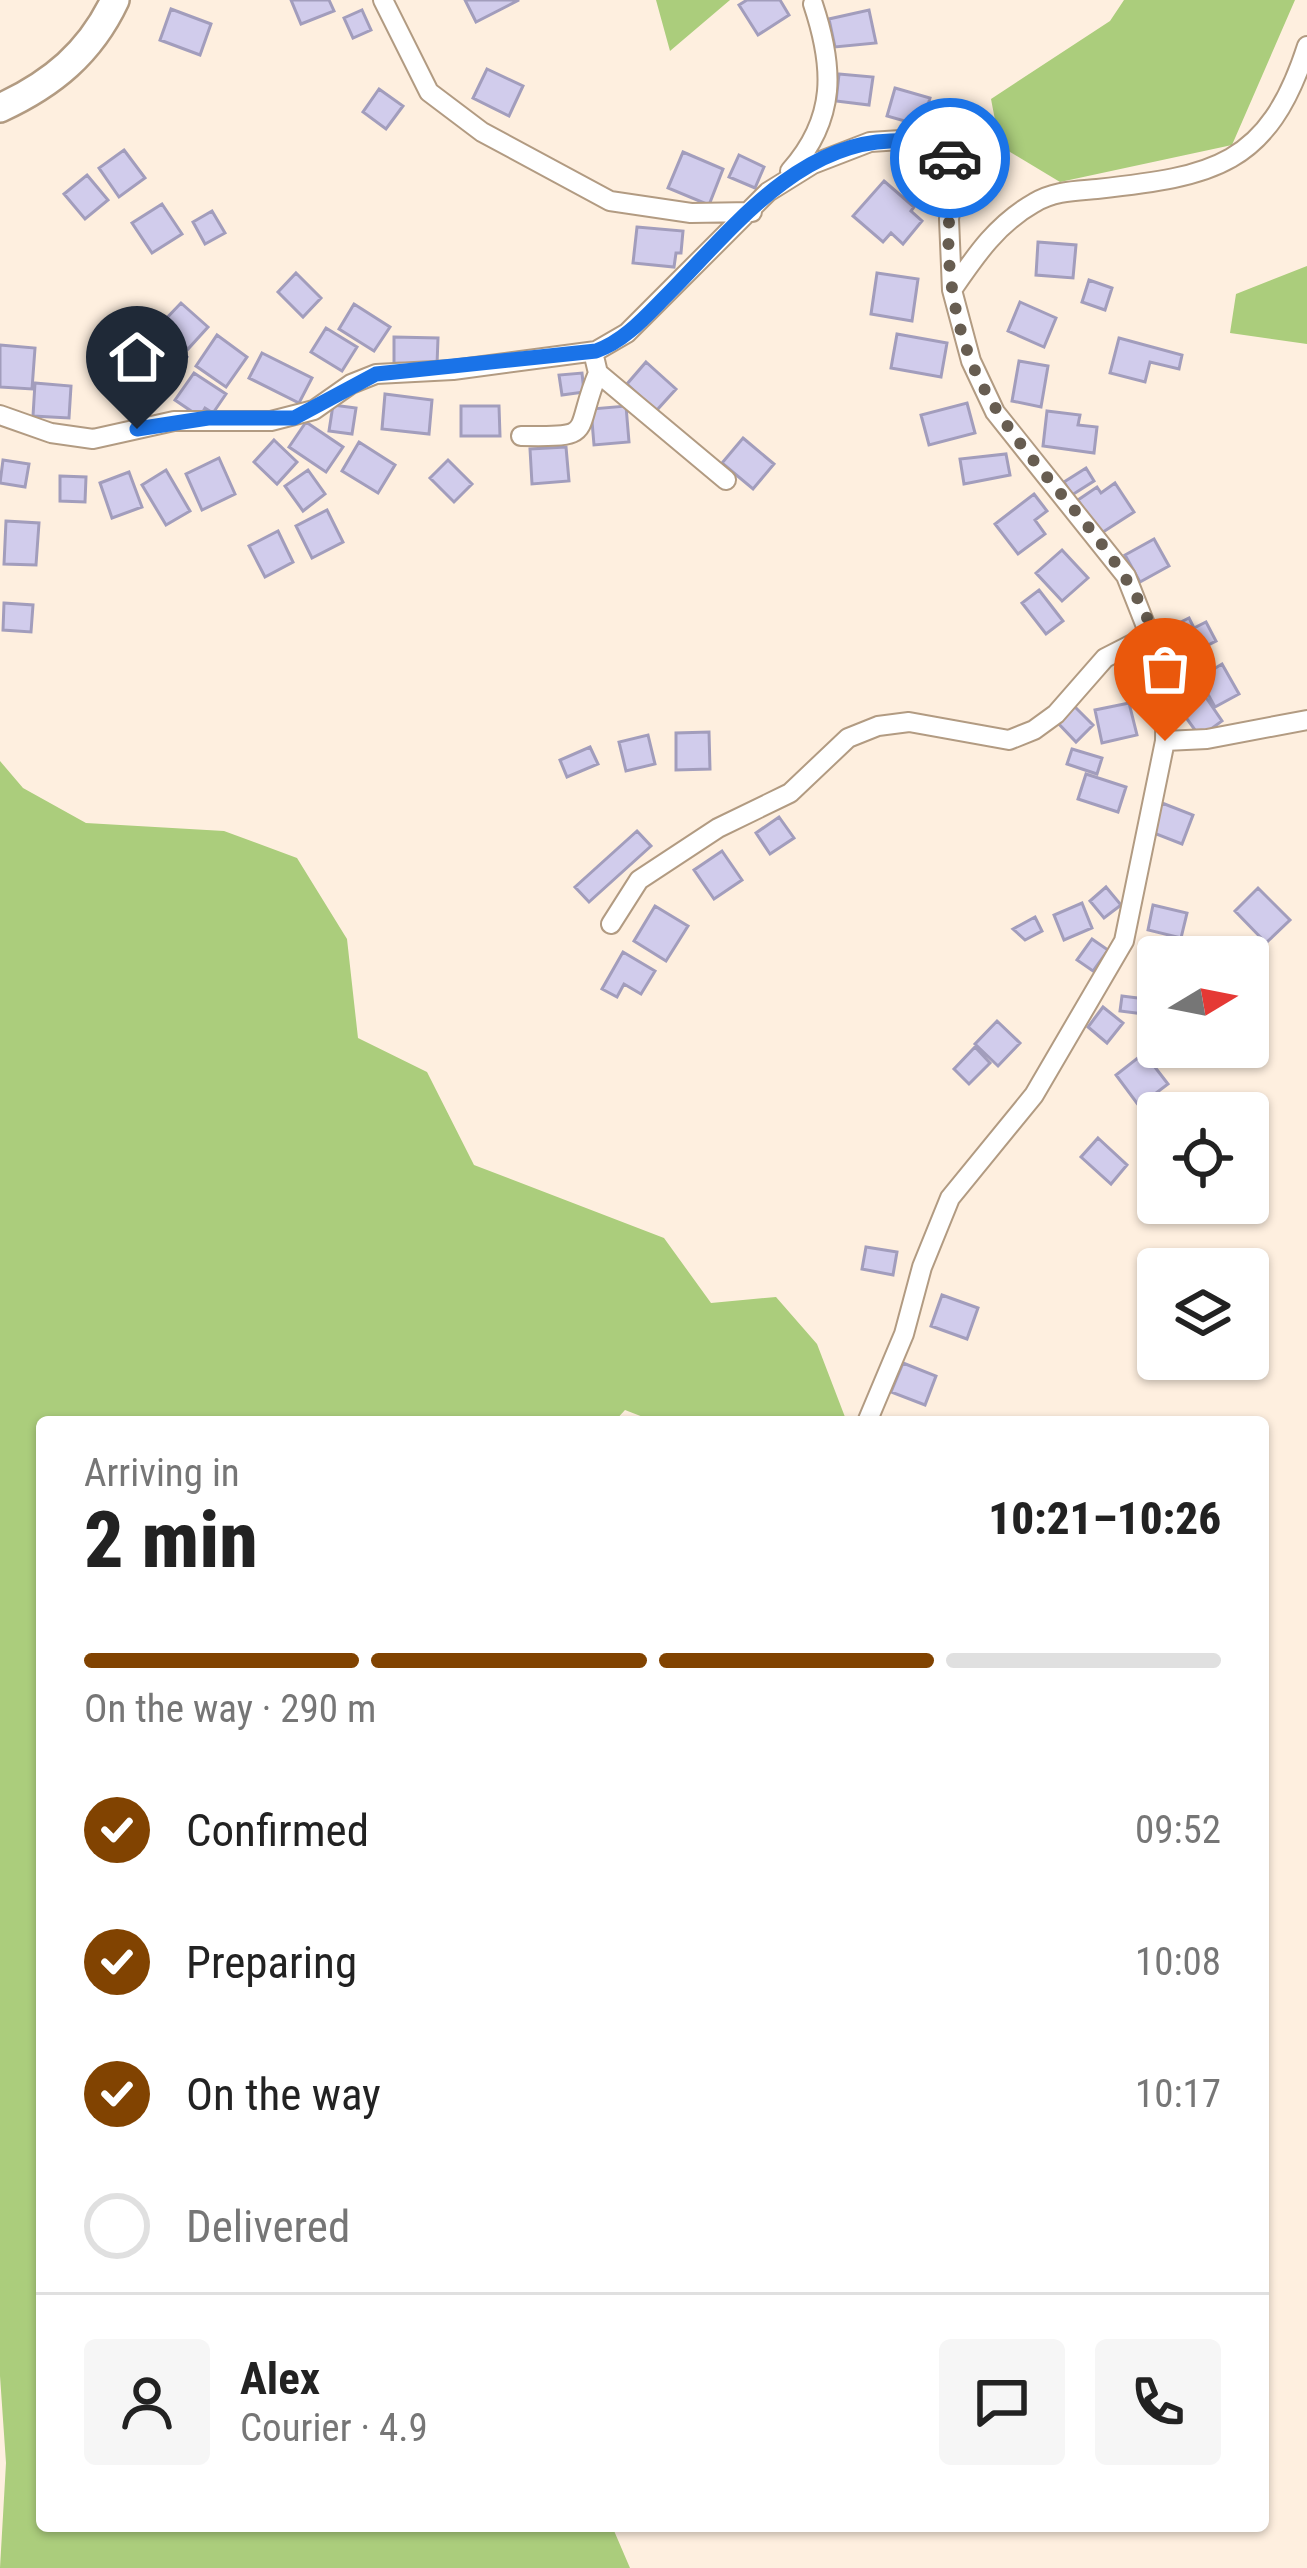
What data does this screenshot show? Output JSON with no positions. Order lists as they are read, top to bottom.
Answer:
{
  "north": "right",
  "page": {
    "heading": ["2 min", "Arriving in", "10:21–10:26"],
    "panel": ["Alex", "Courier · 4.9"],
    "bar": "On the way · 290 m",
    "list": [
      ["Confirmed", "09:52"],
      ["Preparing", "10:08"],
      ["On the way", "10:17"],
      "Delivered"
    ]
  }
}
